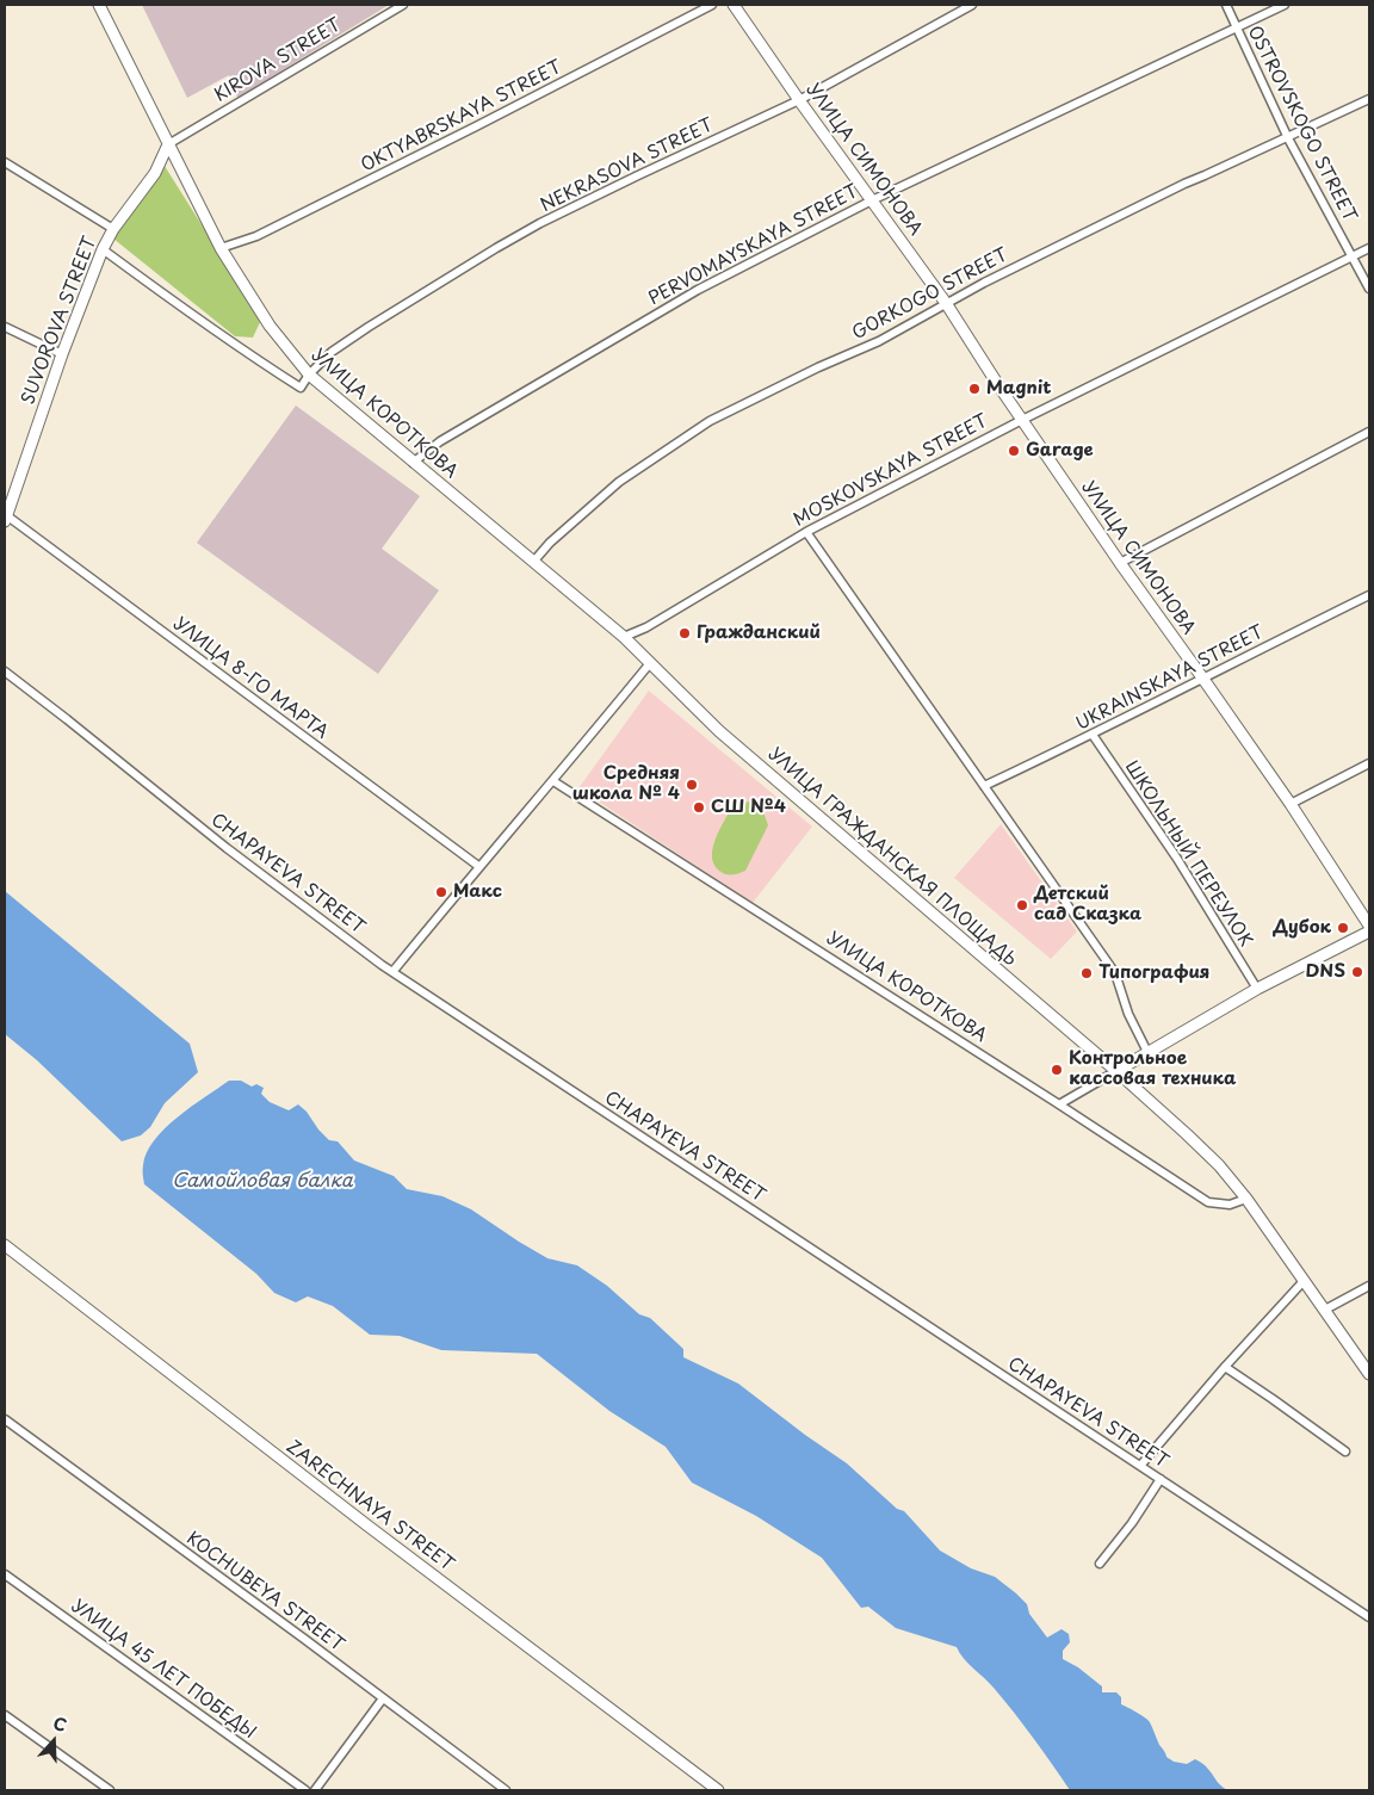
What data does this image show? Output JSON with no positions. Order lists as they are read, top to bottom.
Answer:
{
  "streets": {
    "street": [
      "KIROVA STREET",
      "OKTYABRSKAYA STREET",
      "OSTROVSKOGO STREET",
      "УЛИЦА СИМОНОВА",
      "NEKRASOVA STREET",
      "PERVOMAYSKAYA STREET",
      "GORKOGO STREET",
      "SUVOROVA STREET",
      "УЛИЦА КОРОТКОВА",
      "MOSKOVSKAYA STREET",
      "УЛИЦА 8-ГО МАРТА",
      "UKRAINSKAYA STREET",
      "ШКОЛЬНЫЙ ПЕРЕУЛОК",
      "УЛИЦА ГРАЖДАНСКАЯ ПЛОЩАДЬ",
      "CHAPAYEVA STREET",
      "ZARECHNAYA STREET",
      "KOCHUBEYA STREET",
      "УЛИЦА 45 ЛЕТ ПОБЕДЫ"
    ]
  },
  "crossings": [
    ["KIROVA STREET", "SUVOROVA STREET"],
    ["KIROVA STREET", "УЛИЦА КОРОТКОВА"],
    ["OKTYABRSKAYA STREET", "УЛИЦА КОРОТКОВА"],
    ["OSTROVSKOGO STREET", "PERVOMAYSKAYA STREET"],
    ["OSTROVSKOGO STREET", "GORKOGO STREET"],
    ["OSTROVSKOGO STREET", "MOSKOVSKAYA STREET"],
    ["УЛИЦА СИМОНОВА", "NEKRASOVA STREET"],
    ["УЛИЦА СИМОНОВА", "PERVOMAYSKAYA STREET"],
    ["УЛИЦА СИМОНОВА", "GORKOGO STREET"],
    ["УЛИЦА СИМОНОВА", "MOSKOVSKAYA STREET"],
    ["УЛИЦА СИМОНОВА", "UKRAINSKAYA STREET"],
    ["NEKRASOVA STREET", "УЛИЦА КОРОТКОВА"],
    ["PERVOMAYSKAYA STREET", "УЛИЦА КОРОТКОВА"],
    ["GORKOGO STREET", "УЛИЦА КОРОТКОВА"],
    ["SUVOROVA STREET", "УЛИЦА КОРОТКОВА"],
    ["SUVOROVA STREET", "УЛИЦА 8-ГО МАРТА"],
    ["УЛИЦА КОРОТКОВА", "MOSKOVSKAYA STREET"],
    ["УЛИЦА КОРОТКОВА", "УЛИЦА ГРАЖДАНСКАЯ ПЛОЩАДЬ"],
    ["UKRAINSKAYA STREET", "ШКОЛЬНЫЙ ПЕРЕУЛОК"]
  ],
  "water": ["Самойловая балка"],
  "places": [
    "Magnit",
    "Garage",
    "Гражданский",
    "Средняя школа № 4",
    "СШ №4",
    "Макс",
    "Детский сад Сказка",
    "Дубок",
    "DNS",
    "Типография",
    "Контрольное кассовая техника"
  ],
  "north": "top"
}
